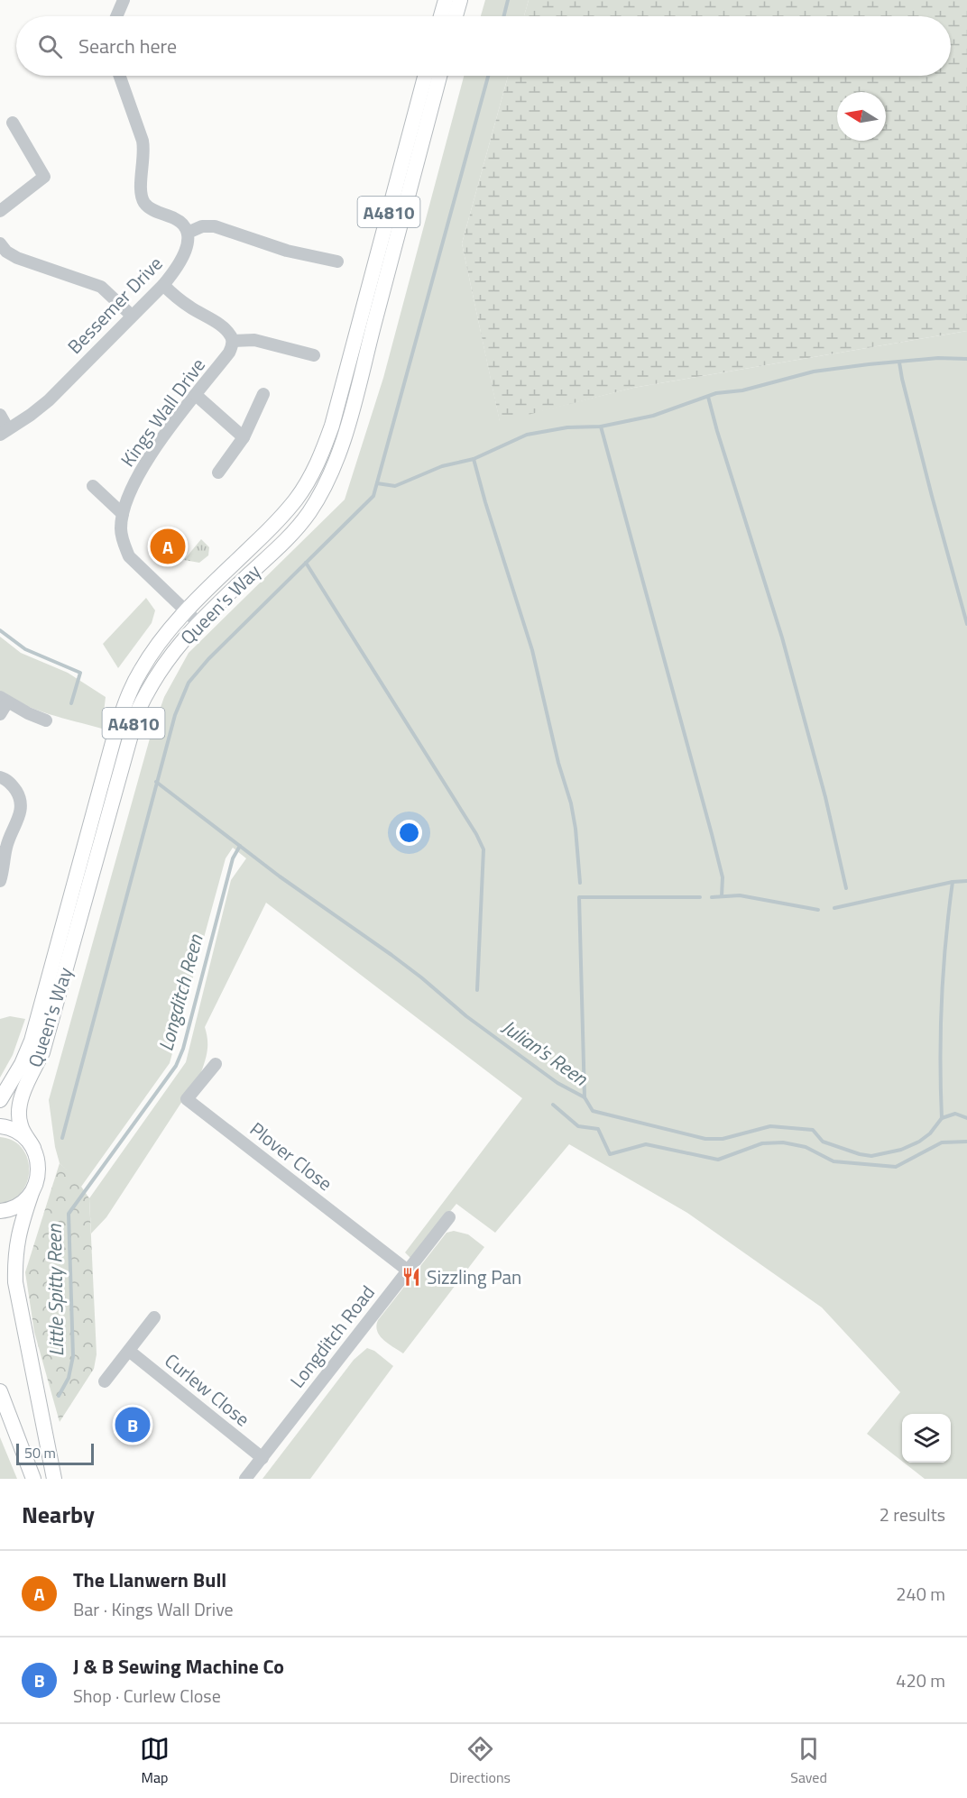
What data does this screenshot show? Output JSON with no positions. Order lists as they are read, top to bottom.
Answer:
{
  "streets": {
    "main road": ["A4810", "Queen's Way"],
    "street": [
      "Bessemer Drive",
      "Kings Wall Drive",
      "Plover Close",
      "Longditch Road",
      "Curlew Close"
    ]
  },
  "crossings": [
    ["Kings Wall Drive", "Queen's Way"],
    ["Plover Close", "Longditch Road"],
    ["Longditch Road", "Curlew Close"]
  ],
  "water": ["Longditch Reen", "Julian's Reen", "Little Spitty Reen"],
  "places": {
    "restaurant": ["Sizzling Pan"]
  },
  "scale_bar": "50 m",
  "north": "left",
  "page": {
    "search": "Search here",
    "pins": ["A", "B"],
    "scale": "50 m",
    "heading": ["Nearby", "2 results"],
    "list": [
      {
        "mark": "A",
        "name": "The Llanwern Bull",
        "note": "Bar · Kings Wall Drive",
        "value": "240 m"
      },
      {
        "mark": "B",
        "name": "J & B Sewing Machine Co",
        "note": "Shop · Curlew Close",
        "value": "420 m"
      }
    ],
    "nav": ["Map", "Directions", "Saved"]
  }
}
